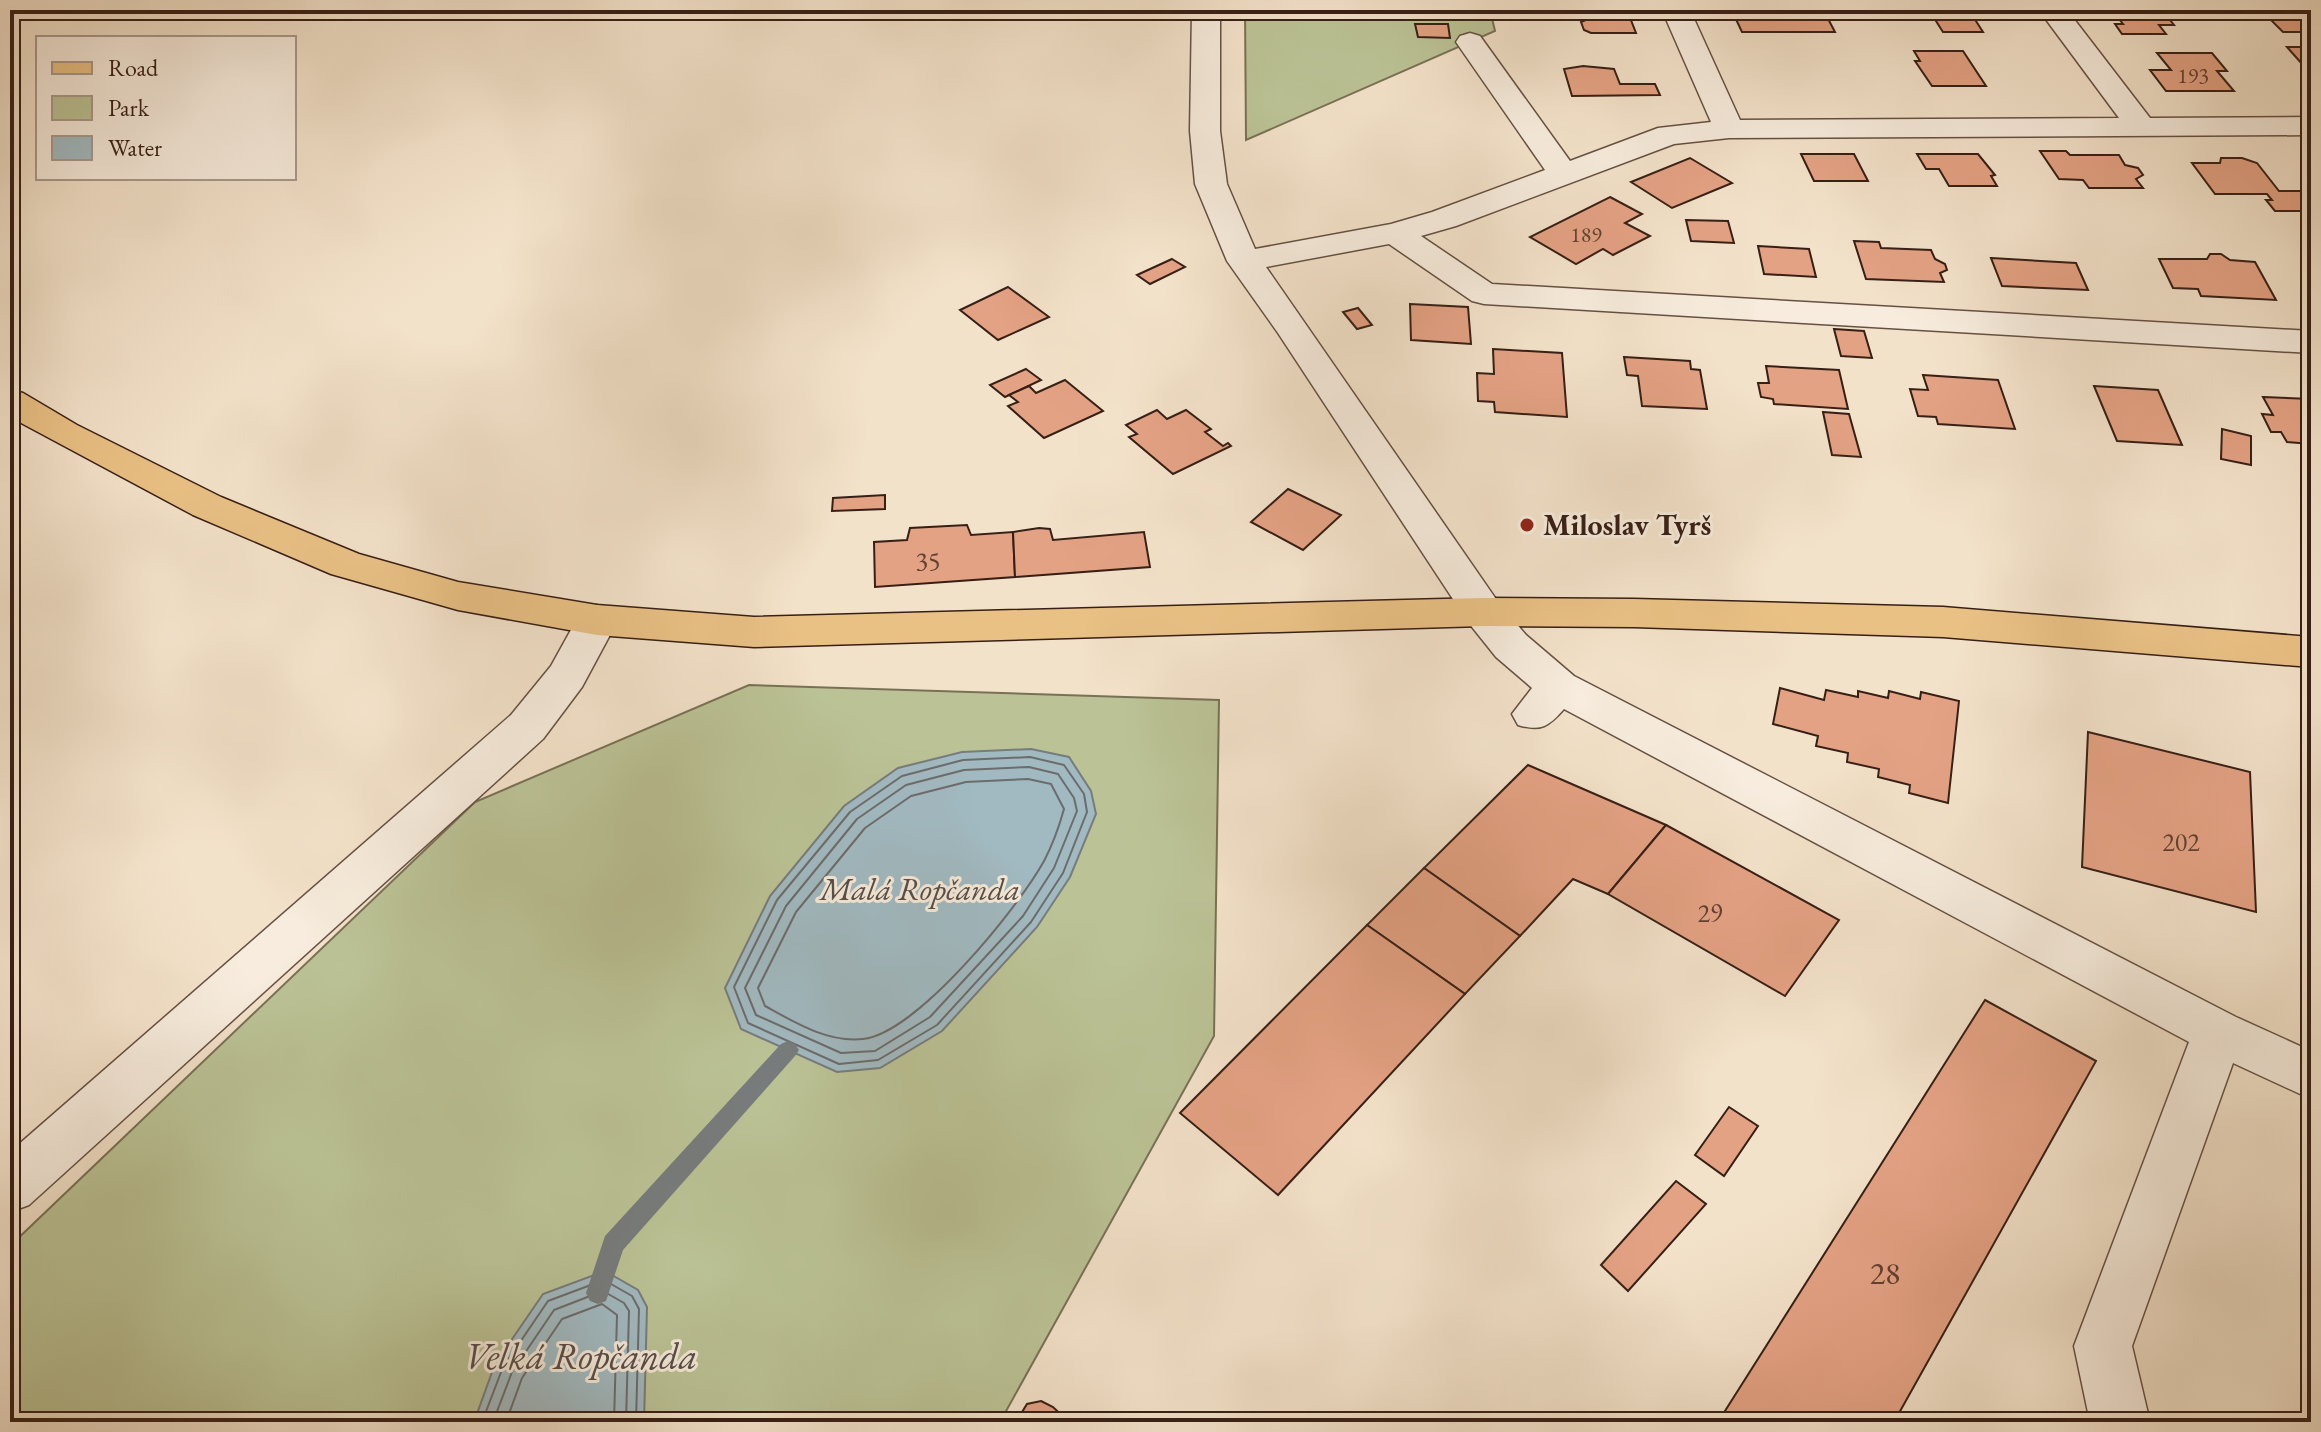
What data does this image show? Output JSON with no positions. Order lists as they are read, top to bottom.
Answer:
{
  "water": ["Malá Ropčanda", "Velká Ropčanda"],
  "places": ["Miloslav Tyrš"],
  "house_numbers": [
    "193",
    "189",
    "35",
    "202",
    "29",
    "28"
  ],
  "legend": ["Road", "Park", "Water"]
}
